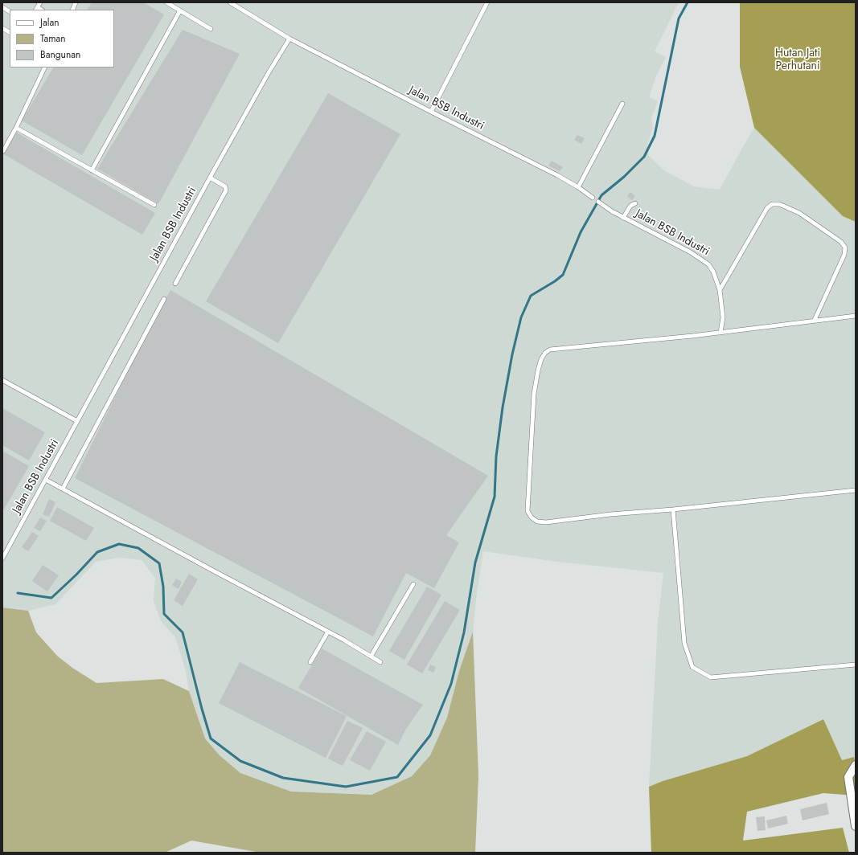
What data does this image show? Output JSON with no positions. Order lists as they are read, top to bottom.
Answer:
{
  "streets": {
    "lane": ["Jalan BSB Industri"]
  },
  "parks": ["Hutan Jati Perhutani"],
  "legend": ["Jalan", "Taman", "Bangunan"]
}
